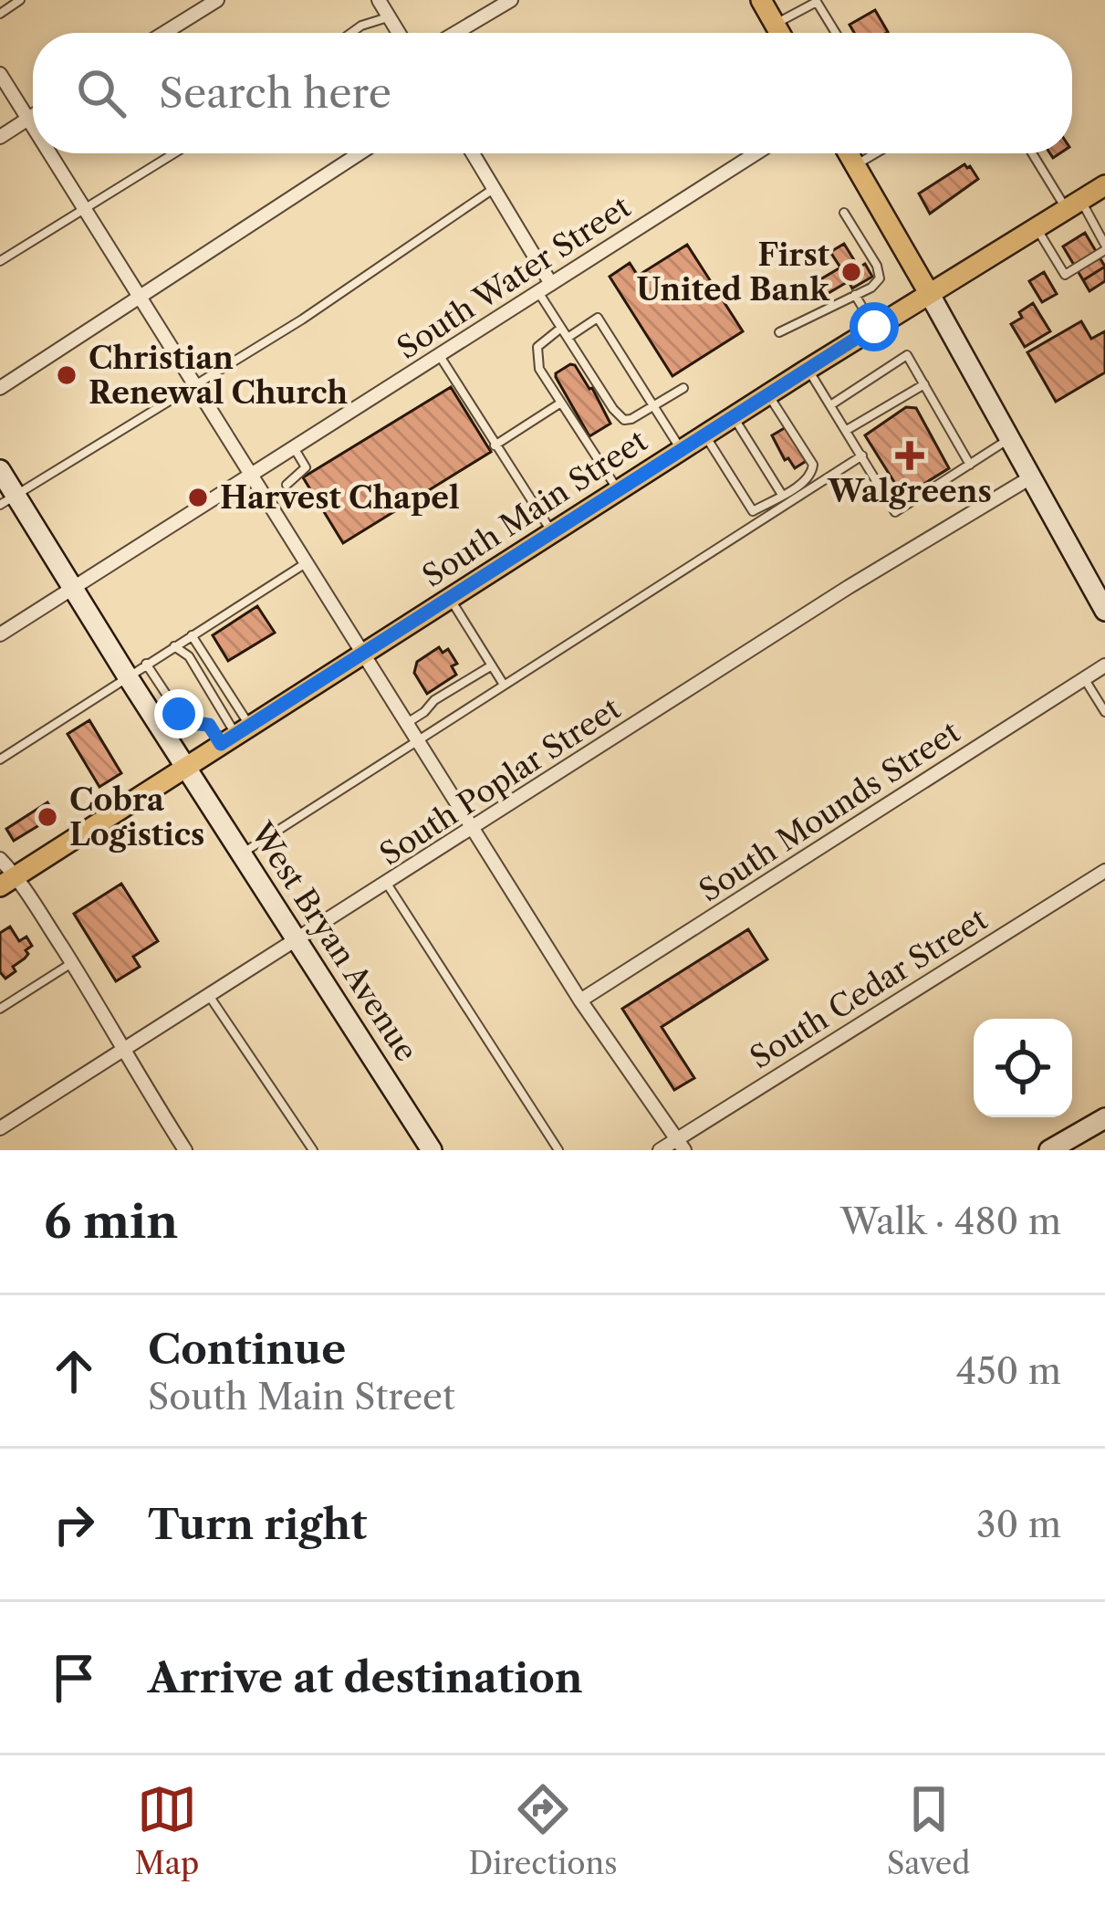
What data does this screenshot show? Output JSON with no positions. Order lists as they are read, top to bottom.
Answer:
{
  "streets": {
    "main road": ["South Main Street"],
    "street": [
      "South Water Street",
      "South Poplar Street",
      "South Mounds Street",
      "West Bryan Avenue",
      "South Cedar Street"
    ]
  },
  "crossings": [
    ["South Water Street", "West Bryan Avenue"],
    ["South Main Street", "West Bryan Avenue"],
    ["South Poplar Street", "West Bryan Avenue"]
  ],
  "places": {
    "other": [
      "First United Bank",
      "Christian Renewal Church",
      "Harvest Chapel",
      "Cobra Logistics"
    ],
    "health": ["Walgreens"]
  },
  "page": {
    "search": "Search here",
    "heading": ["6 min", "Walk · 480 m"],
    "list": [
      ["Continue", "South Main Street", "450 m"],
      ["Turn right", "30 m"],
      "Arrive at destination"
    ],
    "nav": ["Map", "Directions", "Saved"]
  }
}
